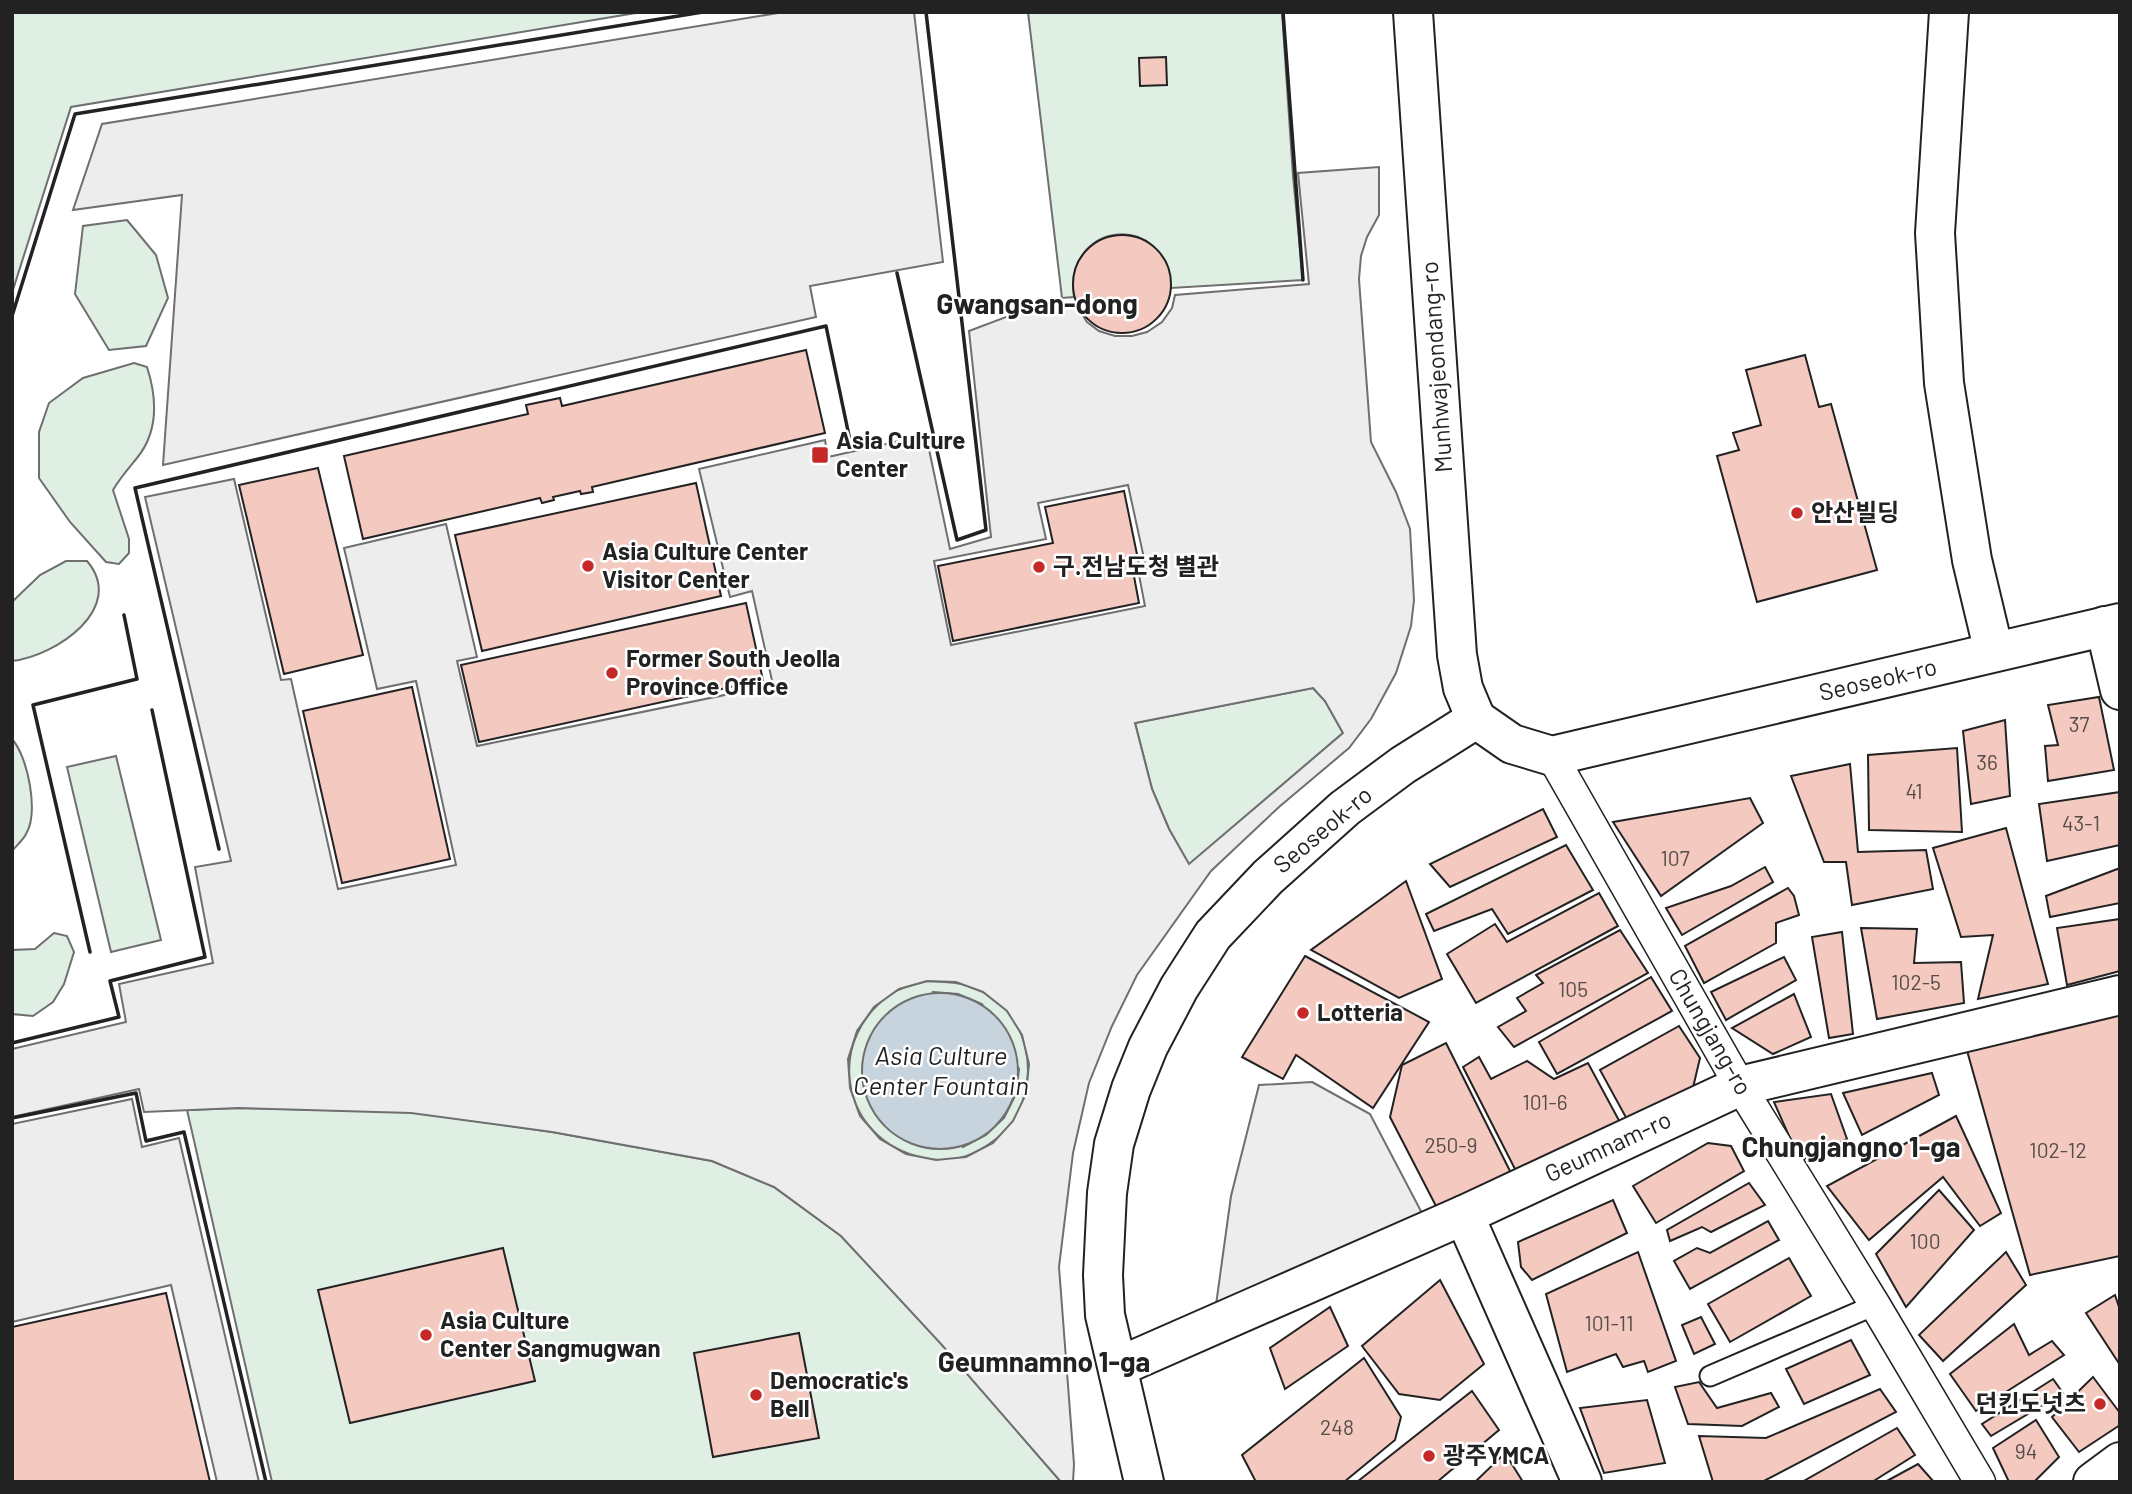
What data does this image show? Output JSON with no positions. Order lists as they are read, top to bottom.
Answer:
{
  "streets": {
    "street": [
      "Munhwajeondang-ro",
      "Seoseok-ro",
      "Chungjang-ro",
      "Geumnam-ro"
    ]
  },
  "crossings": [
    ["Munhwajeondang-ro", "Seoseok-ro"],
    ["Seoseok-ro", "Chungjang-ro"],
    ["Seoseok-ro", "Geumnam-ro"],
    ["Chungjang-ro", "Geumnam-ro"]
  ],
  "districts": ["Gwangsan-dong", "Chungjangno 1-ga", "Geumnamno 1-ga"],
  "water": ["Asia Culture Center Fountain"],
  "places": {
    "transit": ["Asia Culture Center"],
    "other": [
      "안산빌딩",
      "Asia Culture Center Visitor Center",
      "구.전남도청 별관",
      "Former South Jeolla Province Office",
      "Lotteria",
      "Asia Culture Center Sangmugwan",
      "Democratic's Bell",
      "던킨도넛츠",
      "광주YMCA"
    ]
  },
  "house_numbers": [
    "37",
    "36",
    "41",
    "43-1",
    "107",
    "102-5",
    "105",
    "101-6",
    "250-9",
    "102-12",
    "100",
    "101-11",
    "248",
    "94"
  ]
}
